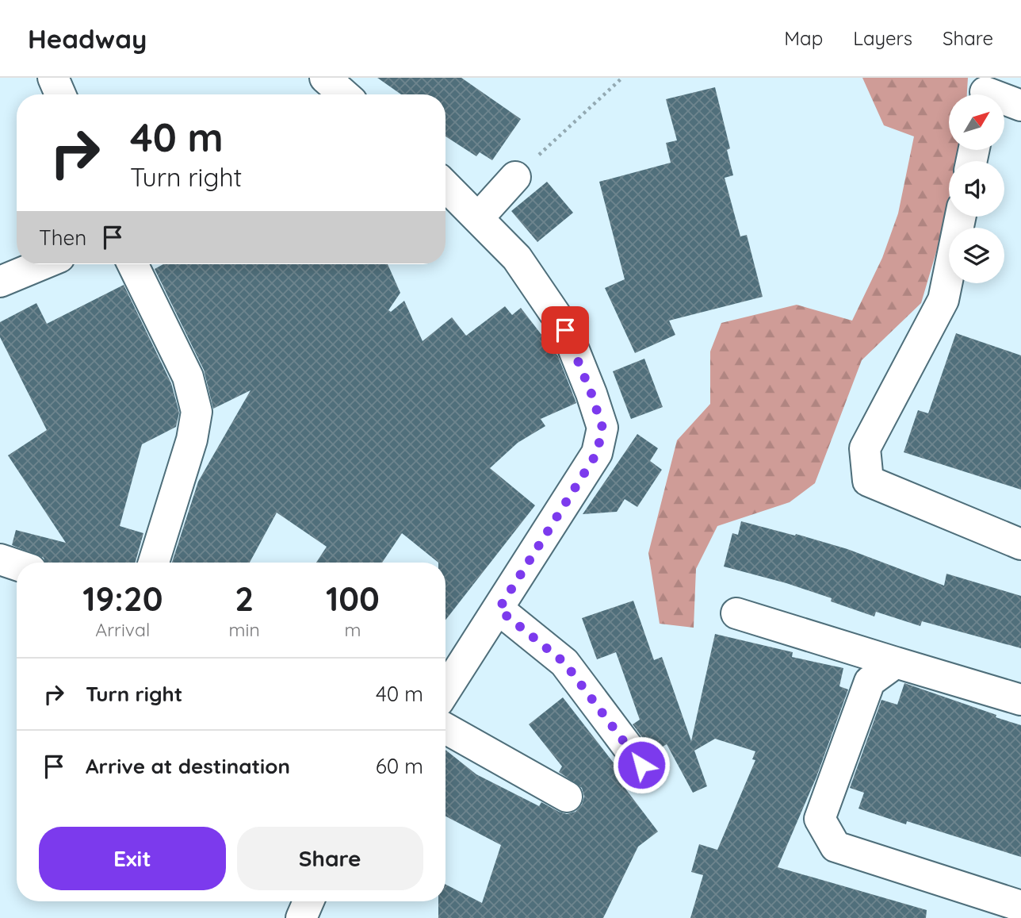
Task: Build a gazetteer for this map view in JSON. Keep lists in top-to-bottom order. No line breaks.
{"north":"top right","page":{"header":"Headway","nav":["Map","Layers","Share"],"turn":["40 m","Turn right"],"then":"Then","eta":["19:20","Arrival","2","min","100","m"],"list":[{"name":"Turn right","value":"40 m"},{"name":"Arrive at destination","value":"60 m"}],"buttons":["Exit","Share"]}}
